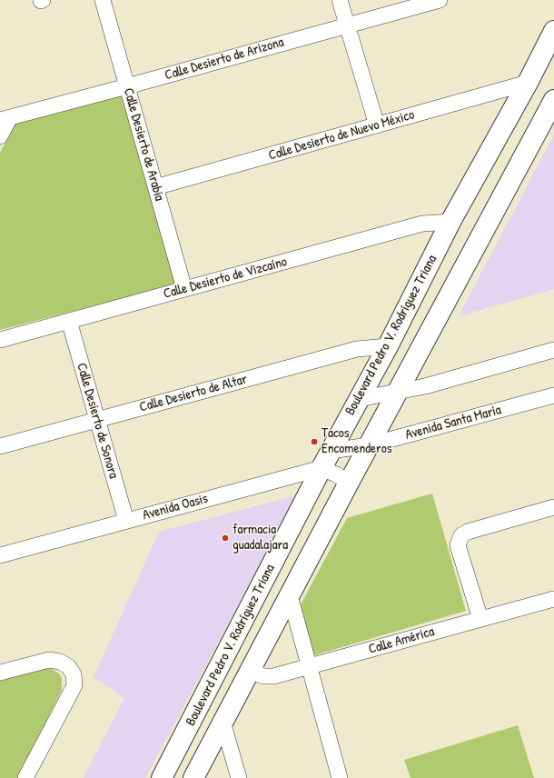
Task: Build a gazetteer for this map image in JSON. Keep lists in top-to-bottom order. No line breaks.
{"streets":{"main road":["Boulevard Pedro V. Rodríguez Triana"],"street":["Calle Desierto de Arizona","Calle Desierto de Nuevo México","Calle Desierto de Arabia","Calle Desierto de Vizcaíno","Calle Desierto de Altar","Calle Desierto de Sonora","Avenida Santa María","Avenida Oasis","Calle América"]},"crossings":[["Calle Desierto de Arizona","Calle Desierto de Arabia"],["Calle Desierto de Nuevo México","Calle Desierto de Arabia"],["Calle Desierto de Nuevo México","Boulevard Pedro V. Rodríguez Triana"],["Calle Desierto de Arabia","Calle Desierto de Vizcaíno"],["Calle Desierto de Vizcaíno","Boulevard Pedro V. Rodríguez Triana"],["Calle Desierto de Vizcaíno","Calle Desierto de Sonora"],["Boulevard Pedro V. Rodríguez Triana","Calle Desierto de Altar"],["Boulevard Pedro V. Rodríguez Triana","Avenida Santa María"],["Boulevard Pedro V. Rodríguez Triana","Avenida Oasis"],["Boulevard Pedro V. Rodríguez Triana","Calle América"],["Calle Desierto de Altar","Calle Desierto de Sonora"],["Calle Desierto de Sonora","Avenida Oasis"],["Avenida Santa María","Avenida Oasis"]],"places":["Tacos Encomenderos","farmacia guadalajara"]}
